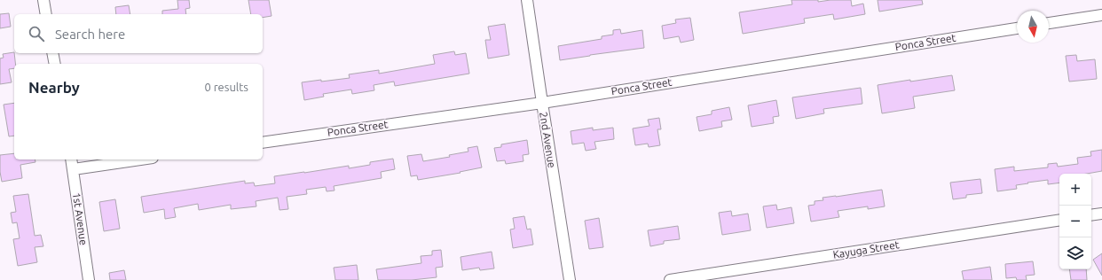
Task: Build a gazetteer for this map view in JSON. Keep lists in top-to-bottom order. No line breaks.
{"streets":{"street":["Ponca Street","2nd Avenue","1st Avenue","Kayuga Street"]},"crossings":[["Ponca Street","2nd Avenue"]],"north":"bottom","page":{"search":"Search here","heading":["Nearby","0 results"],"map_buttons":["+","−"]}}
